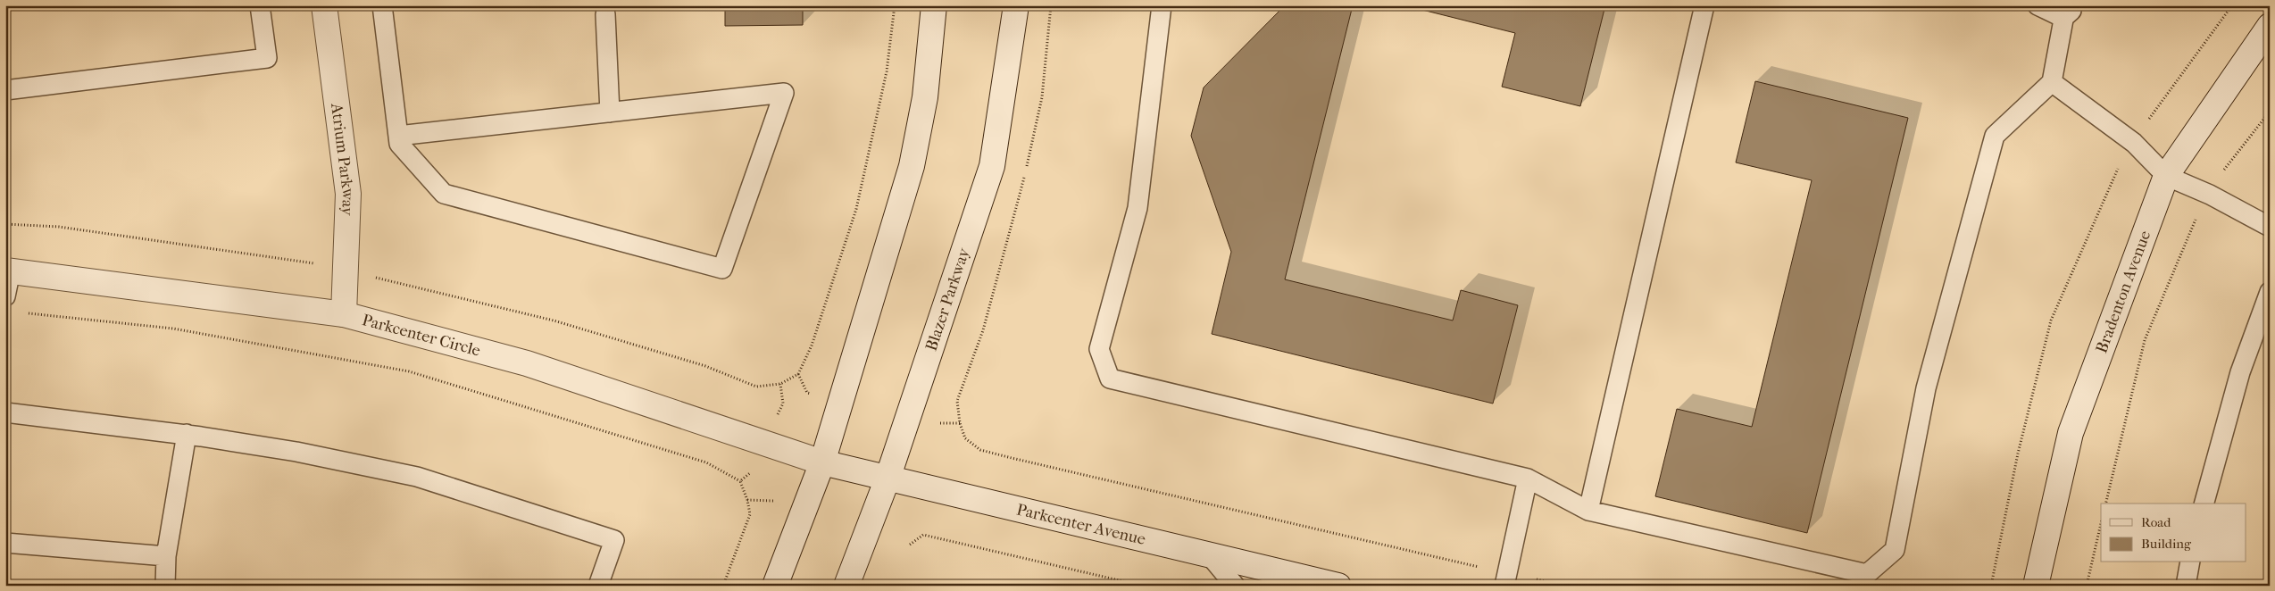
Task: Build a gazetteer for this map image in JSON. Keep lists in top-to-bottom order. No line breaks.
{"streets":{"street":["Atrium Parkway","Bradenton Avenue","Blazer Parkway","Parkcenter Circle","Parkcenter Avenue"]},"crossings":[["Atrium Parkway","Parkcenter Circle"],["Blazer Parkway","Parkcenter Avenue"],["Parkcenter Circle","Parkcenter Avenue"]],"legend":["Road","Building"]}
